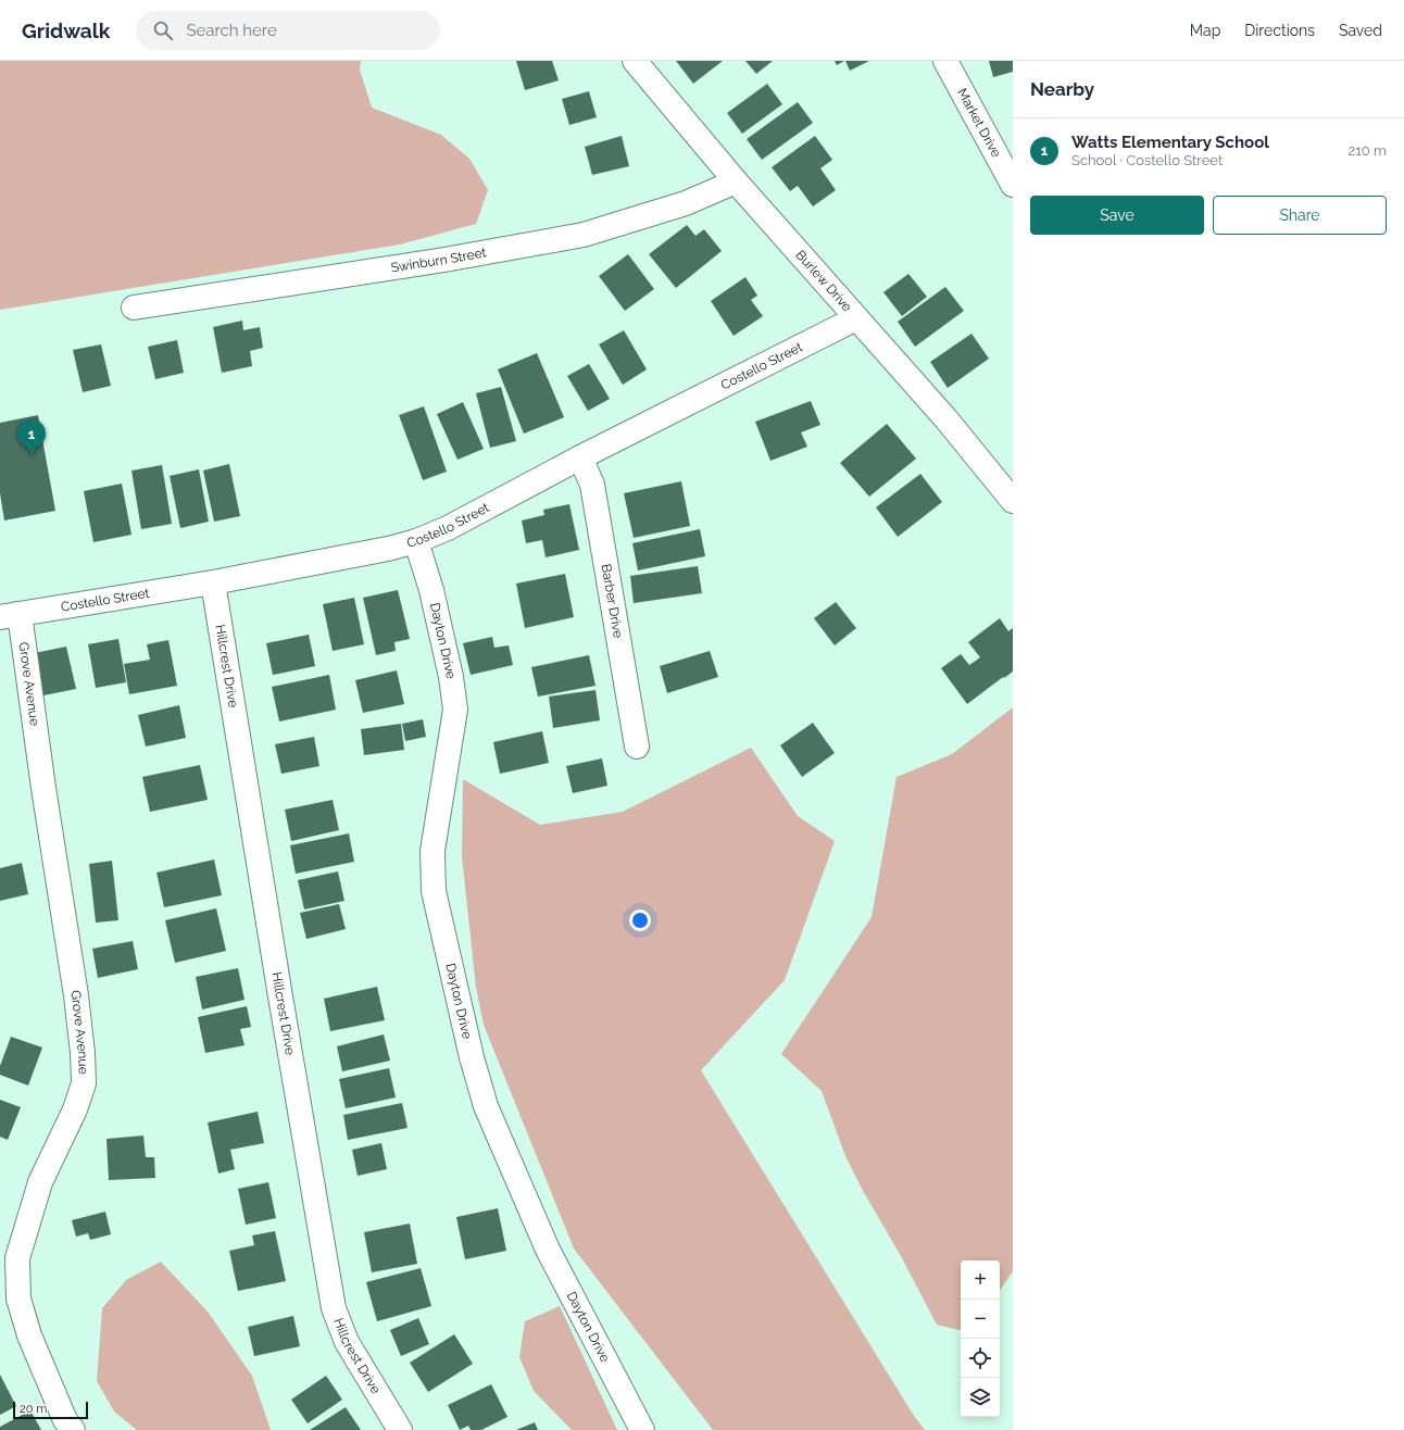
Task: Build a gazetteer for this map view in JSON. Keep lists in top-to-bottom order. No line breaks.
{"streets":{"street":["Market Drive","Swinburn Street","Burlew Drive","Costello Street","Barber Drive","Dayton Drive","Hillcrest Drive","Grove Avenue"]},"crossings":[["Swinburn Street","Burlew Drive"],["Burlew Drive","Costello Street"],["Costello Street","Barber Drive"],["Costello Street","Dayton Drive"],["Costello Street","Hillcrest Drive"],["Costello Street","Grove Avenue"]],"scale_bar":"20 m","page":{"header":"Gridwalk","search":"Search here","nav":["Map","Directions","Saved"],"heading":"Nearby","list":[{"mark":"1","name":"Watts Elementary School","note":"School · Costello Street","value":"210 m"}],"buttons":["Save","Share"],"pins":"1","map_buttons":["+","−"],"scale":"20 m"}}
